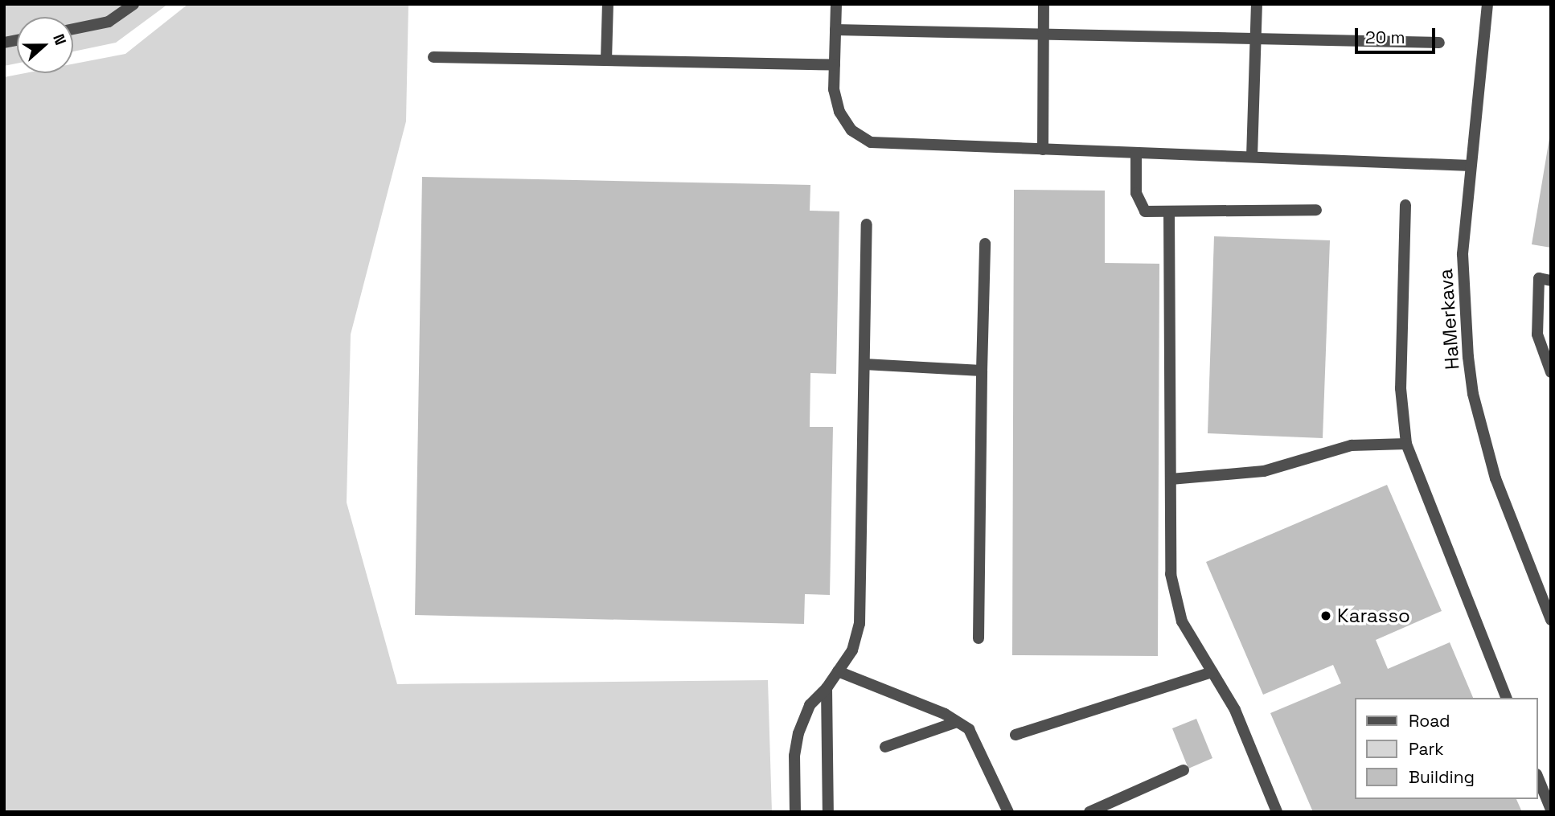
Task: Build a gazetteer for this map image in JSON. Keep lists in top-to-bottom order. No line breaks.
{"streets":{"street":["HaMerkava"]},"places":["Karasso"],"legend":["Road","Park","Building"],"scale_bar":"20 m","north":"right"}
